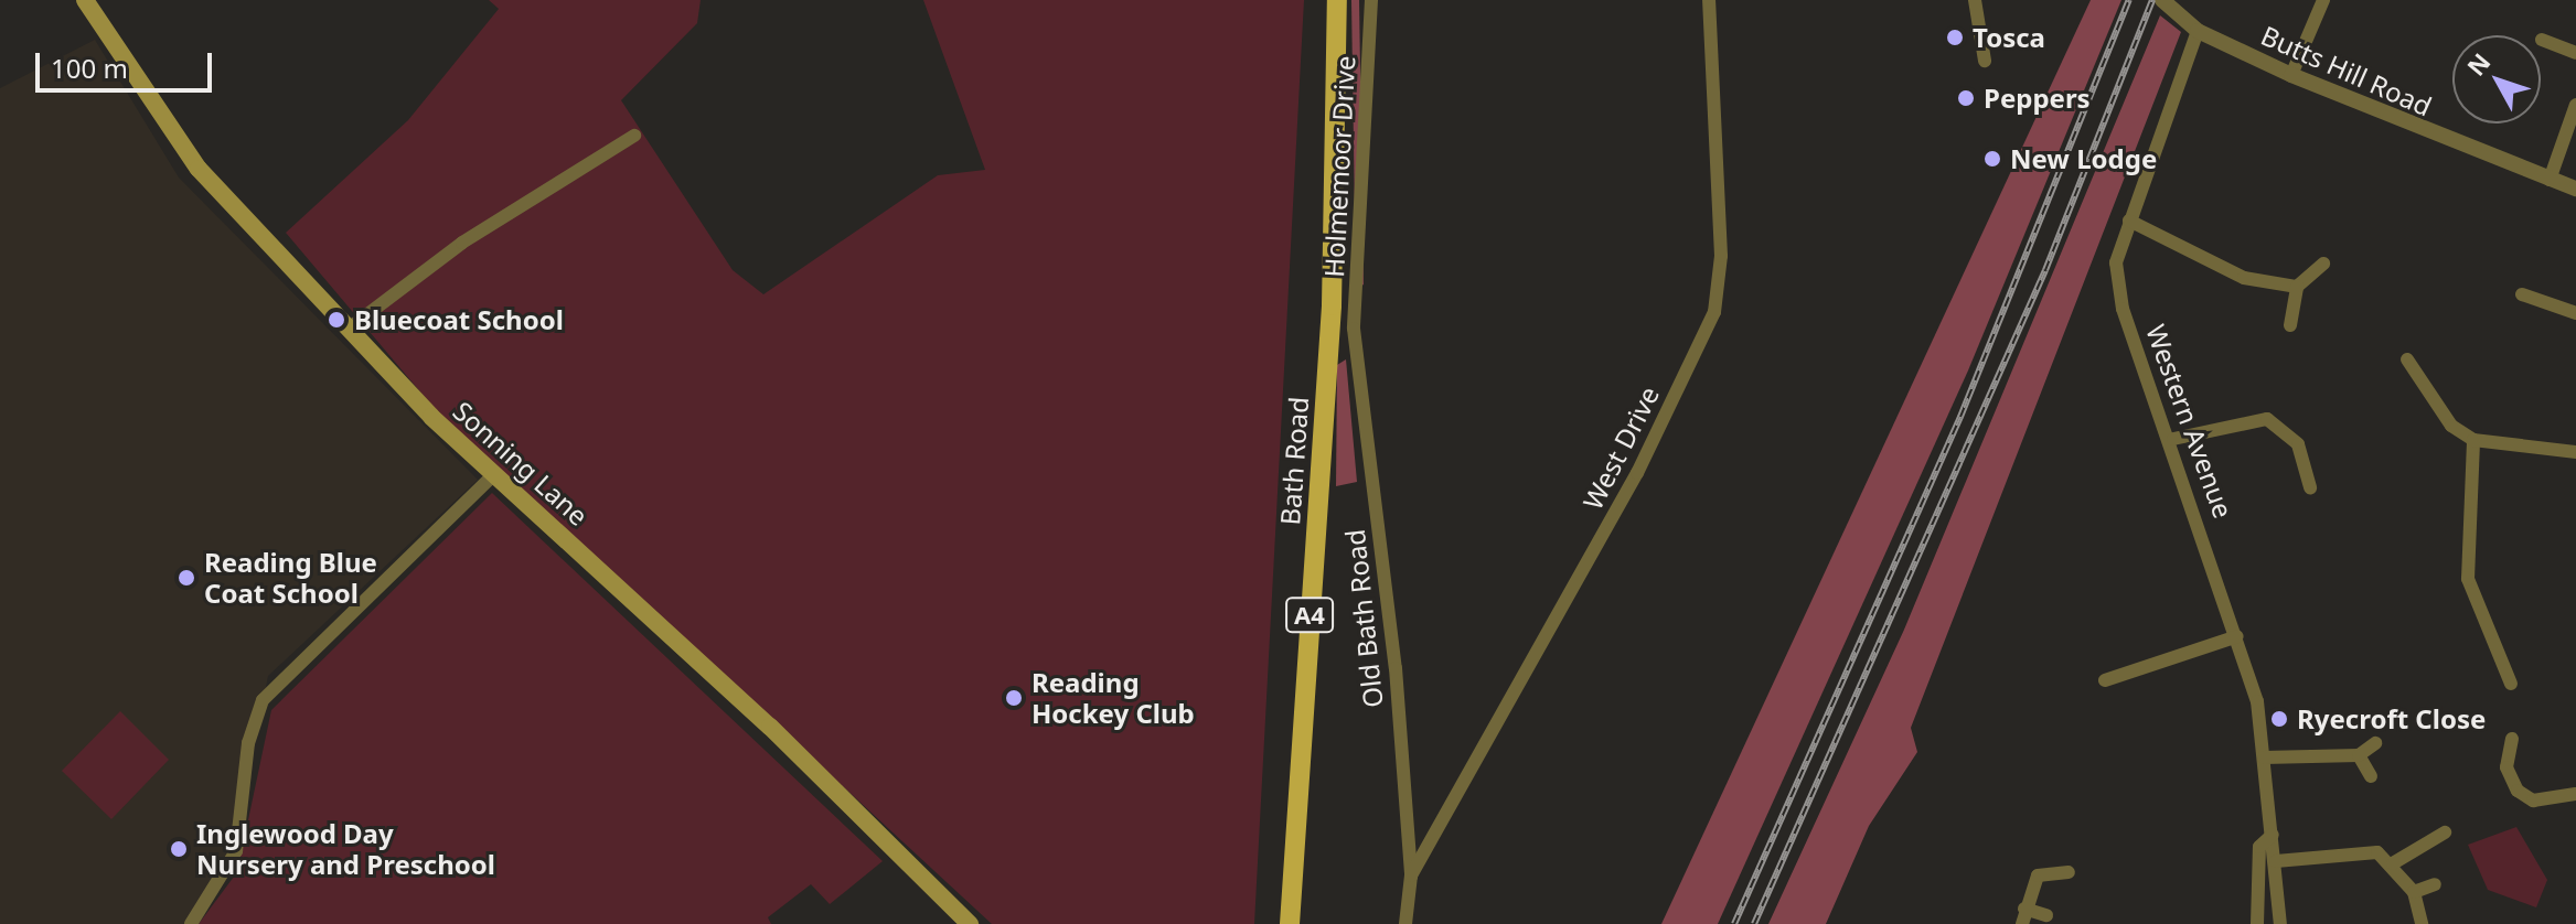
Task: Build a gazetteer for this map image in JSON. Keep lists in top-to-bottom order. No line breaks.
{"streets":{"main road":["Bath Road","Sonning Lane","A4"],"street":["Butts Hill Road","Holmemoor Drive","Western Avenue","West Drive","Old Bath Road"]},"crossings":[["Butts Hill Road","Western Avenue"],["Holmemoor Drive","Bath Road"],["Holmemoor Drive","Old Bath Road"],["West Drive","Old Bath Road"]],"places":["Tosca","Peppers","New Lodge","Bluecoat School","Reading Blue Coat School","Reading Hockey Club","Ryecroft Close","Inglewood Day Nursery and Preschool"],"scale_bar":"100 m","north":"top left"}
